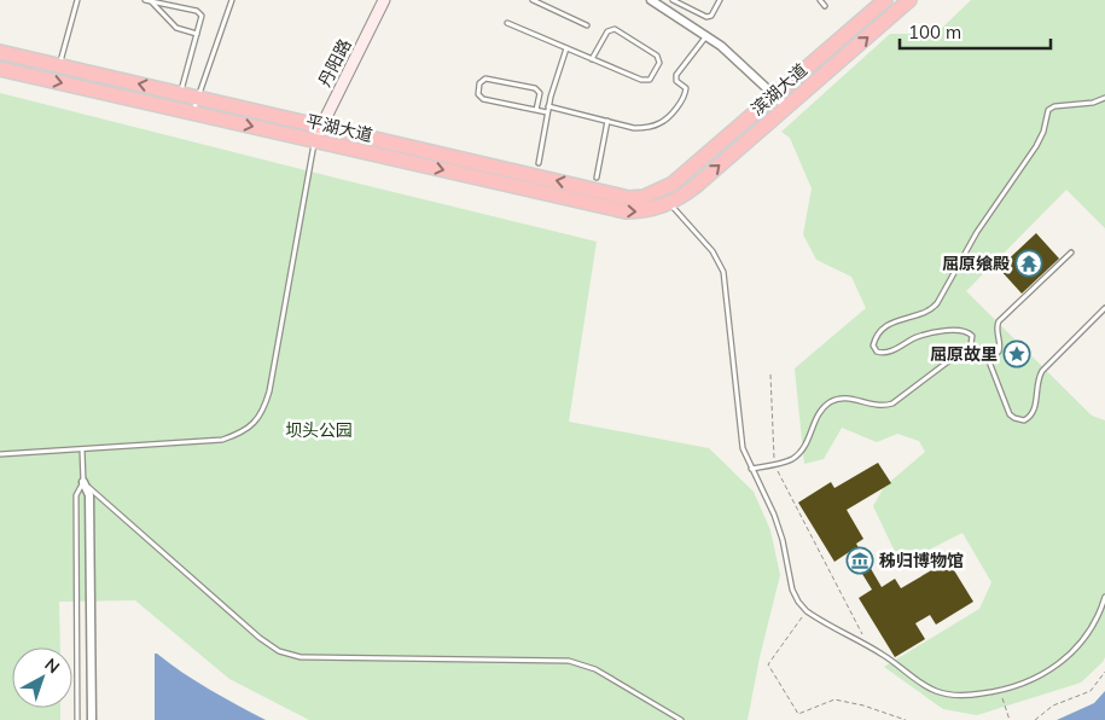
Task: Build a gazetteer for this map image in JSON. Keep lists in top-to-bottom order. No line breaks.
{"streets":{"highway":["滨湖大道","平湖大道"],"main road":["丹阳路"]},"crossings":[["丹阳路","平湖大道"],["滨湖大道","平湖大道"]],"parks":["坝头公园"],"places":{"temple":["屈原飨殿"],"place":["屈原故里"],"museum":["秭归博物馆"]},"scale_bar":"100 m","north":"top right"}
